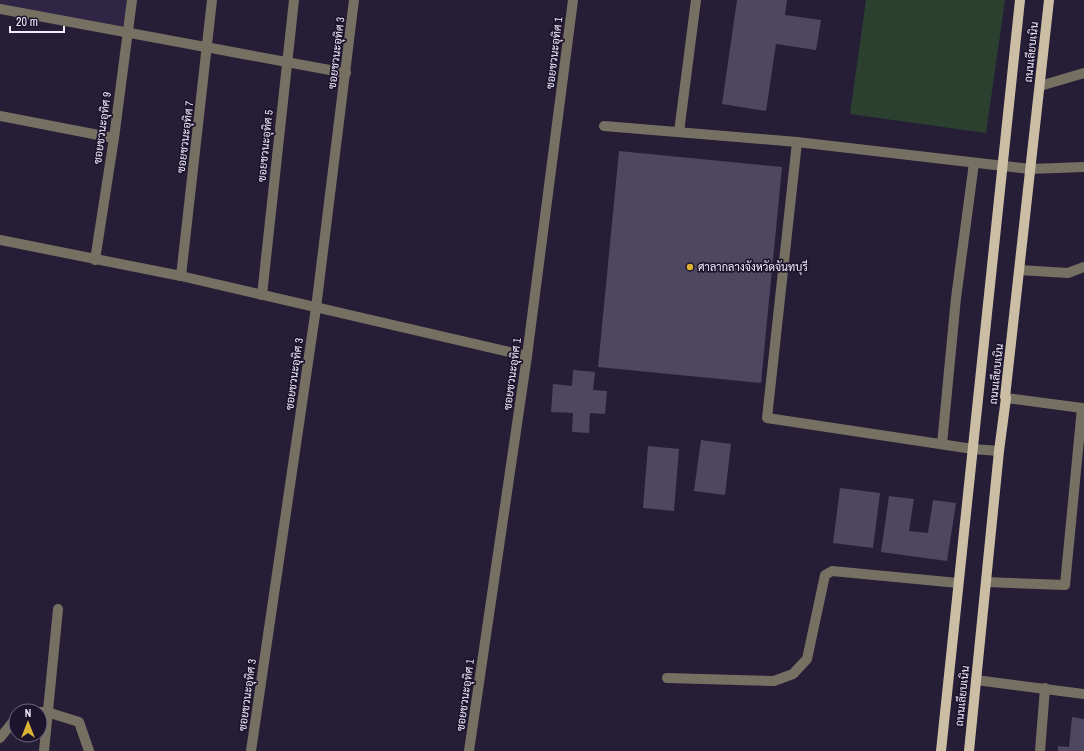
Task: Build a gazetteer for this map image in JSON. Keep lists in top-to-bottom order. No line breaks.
{"streets":{"main road":["ถนนเลียบเนิน"],"street":["ซอยชวนะอุทิศ 3","ซอยชวนะอุทิศ 1","ซอยชวนะอุทิศ 9","ซอยชวนะอุทิศ 7","ซอยชวนะอุทิศ 5"]},"places":["ศาลากลางจังหวัดจันทบุรี"],"scale_bar":"20 m","north":"top"}
